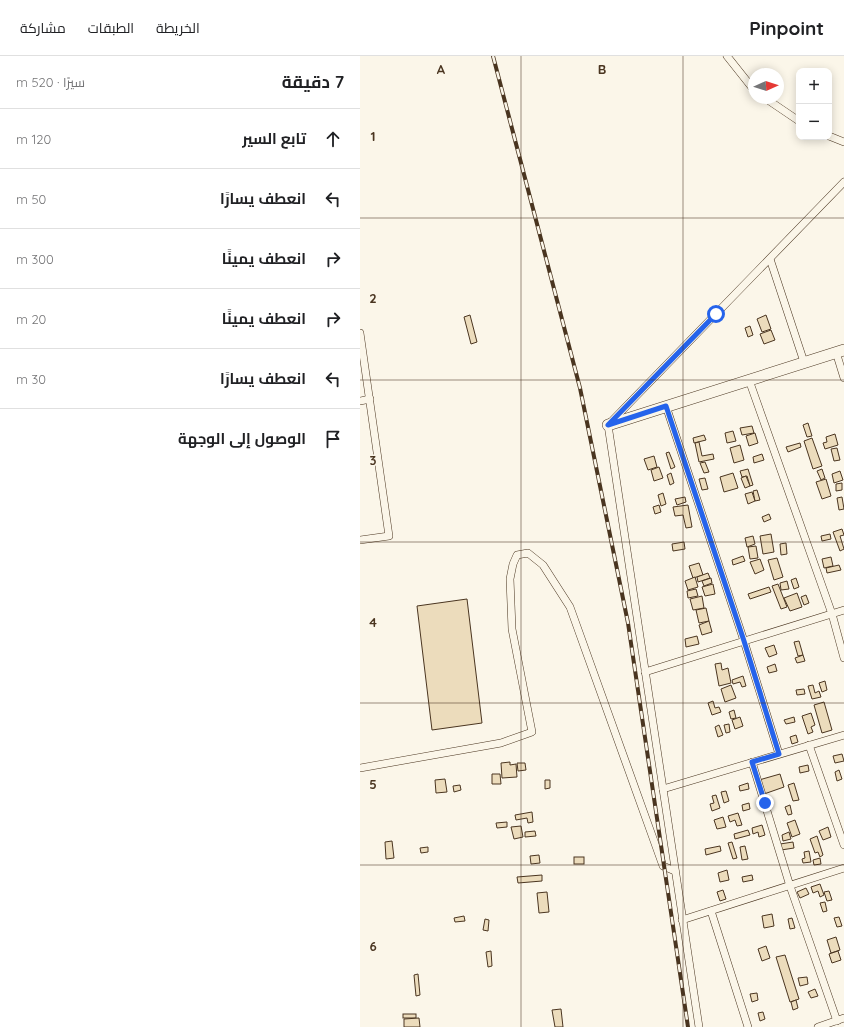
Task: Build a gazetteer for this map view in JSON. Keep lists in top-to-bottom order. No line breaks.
{"north":"right","page":{"header":"Pinpoint","nav":["الخريطة","الطبقات","مشاركة"],"heading":["7 دقيقة","سيرًا · 520 m"],"map_buttons":["+","−"],"list":[["تابع السير","120 m"],["انعطف يسارًا","50 m"],["انعطف يمينًا","300 m"],["انعطف يمينًا","20 m"],["انعطف يسارًا","30 m"],"الوصول إلى الوجهة"]},"grid":{"columns":["A","B"],"rows":["1","2","3","4","5","6"]}}
